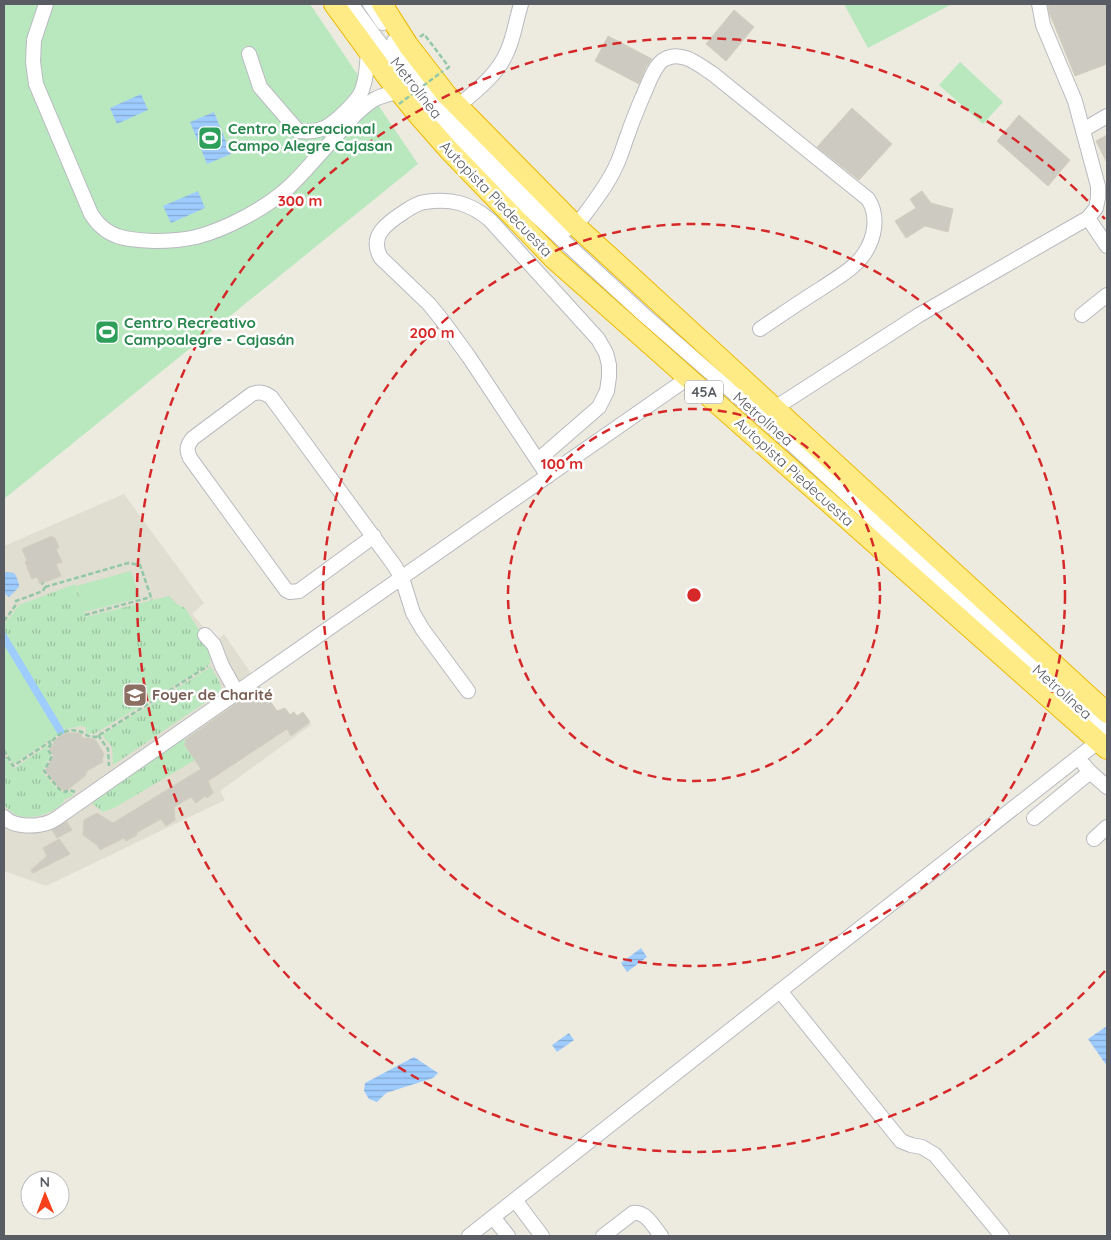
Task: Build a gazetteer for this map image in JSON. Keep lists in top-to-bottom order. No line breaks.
{"streets":{"highway":["Autopista Piedecuesta","45A"],"street":["Metrolínea"]},"crossings":[["Metrolínea","Autopista Piedecuesta"]],"places":{"sports":["Centro Recreacional Campo Alegre Cajasan","Centro Recreativo Campoalegre - Cajasán"],"school or university":["Foyer de Charité"]},"north":"top","rings":["300 m","200 m","100 m"]}
